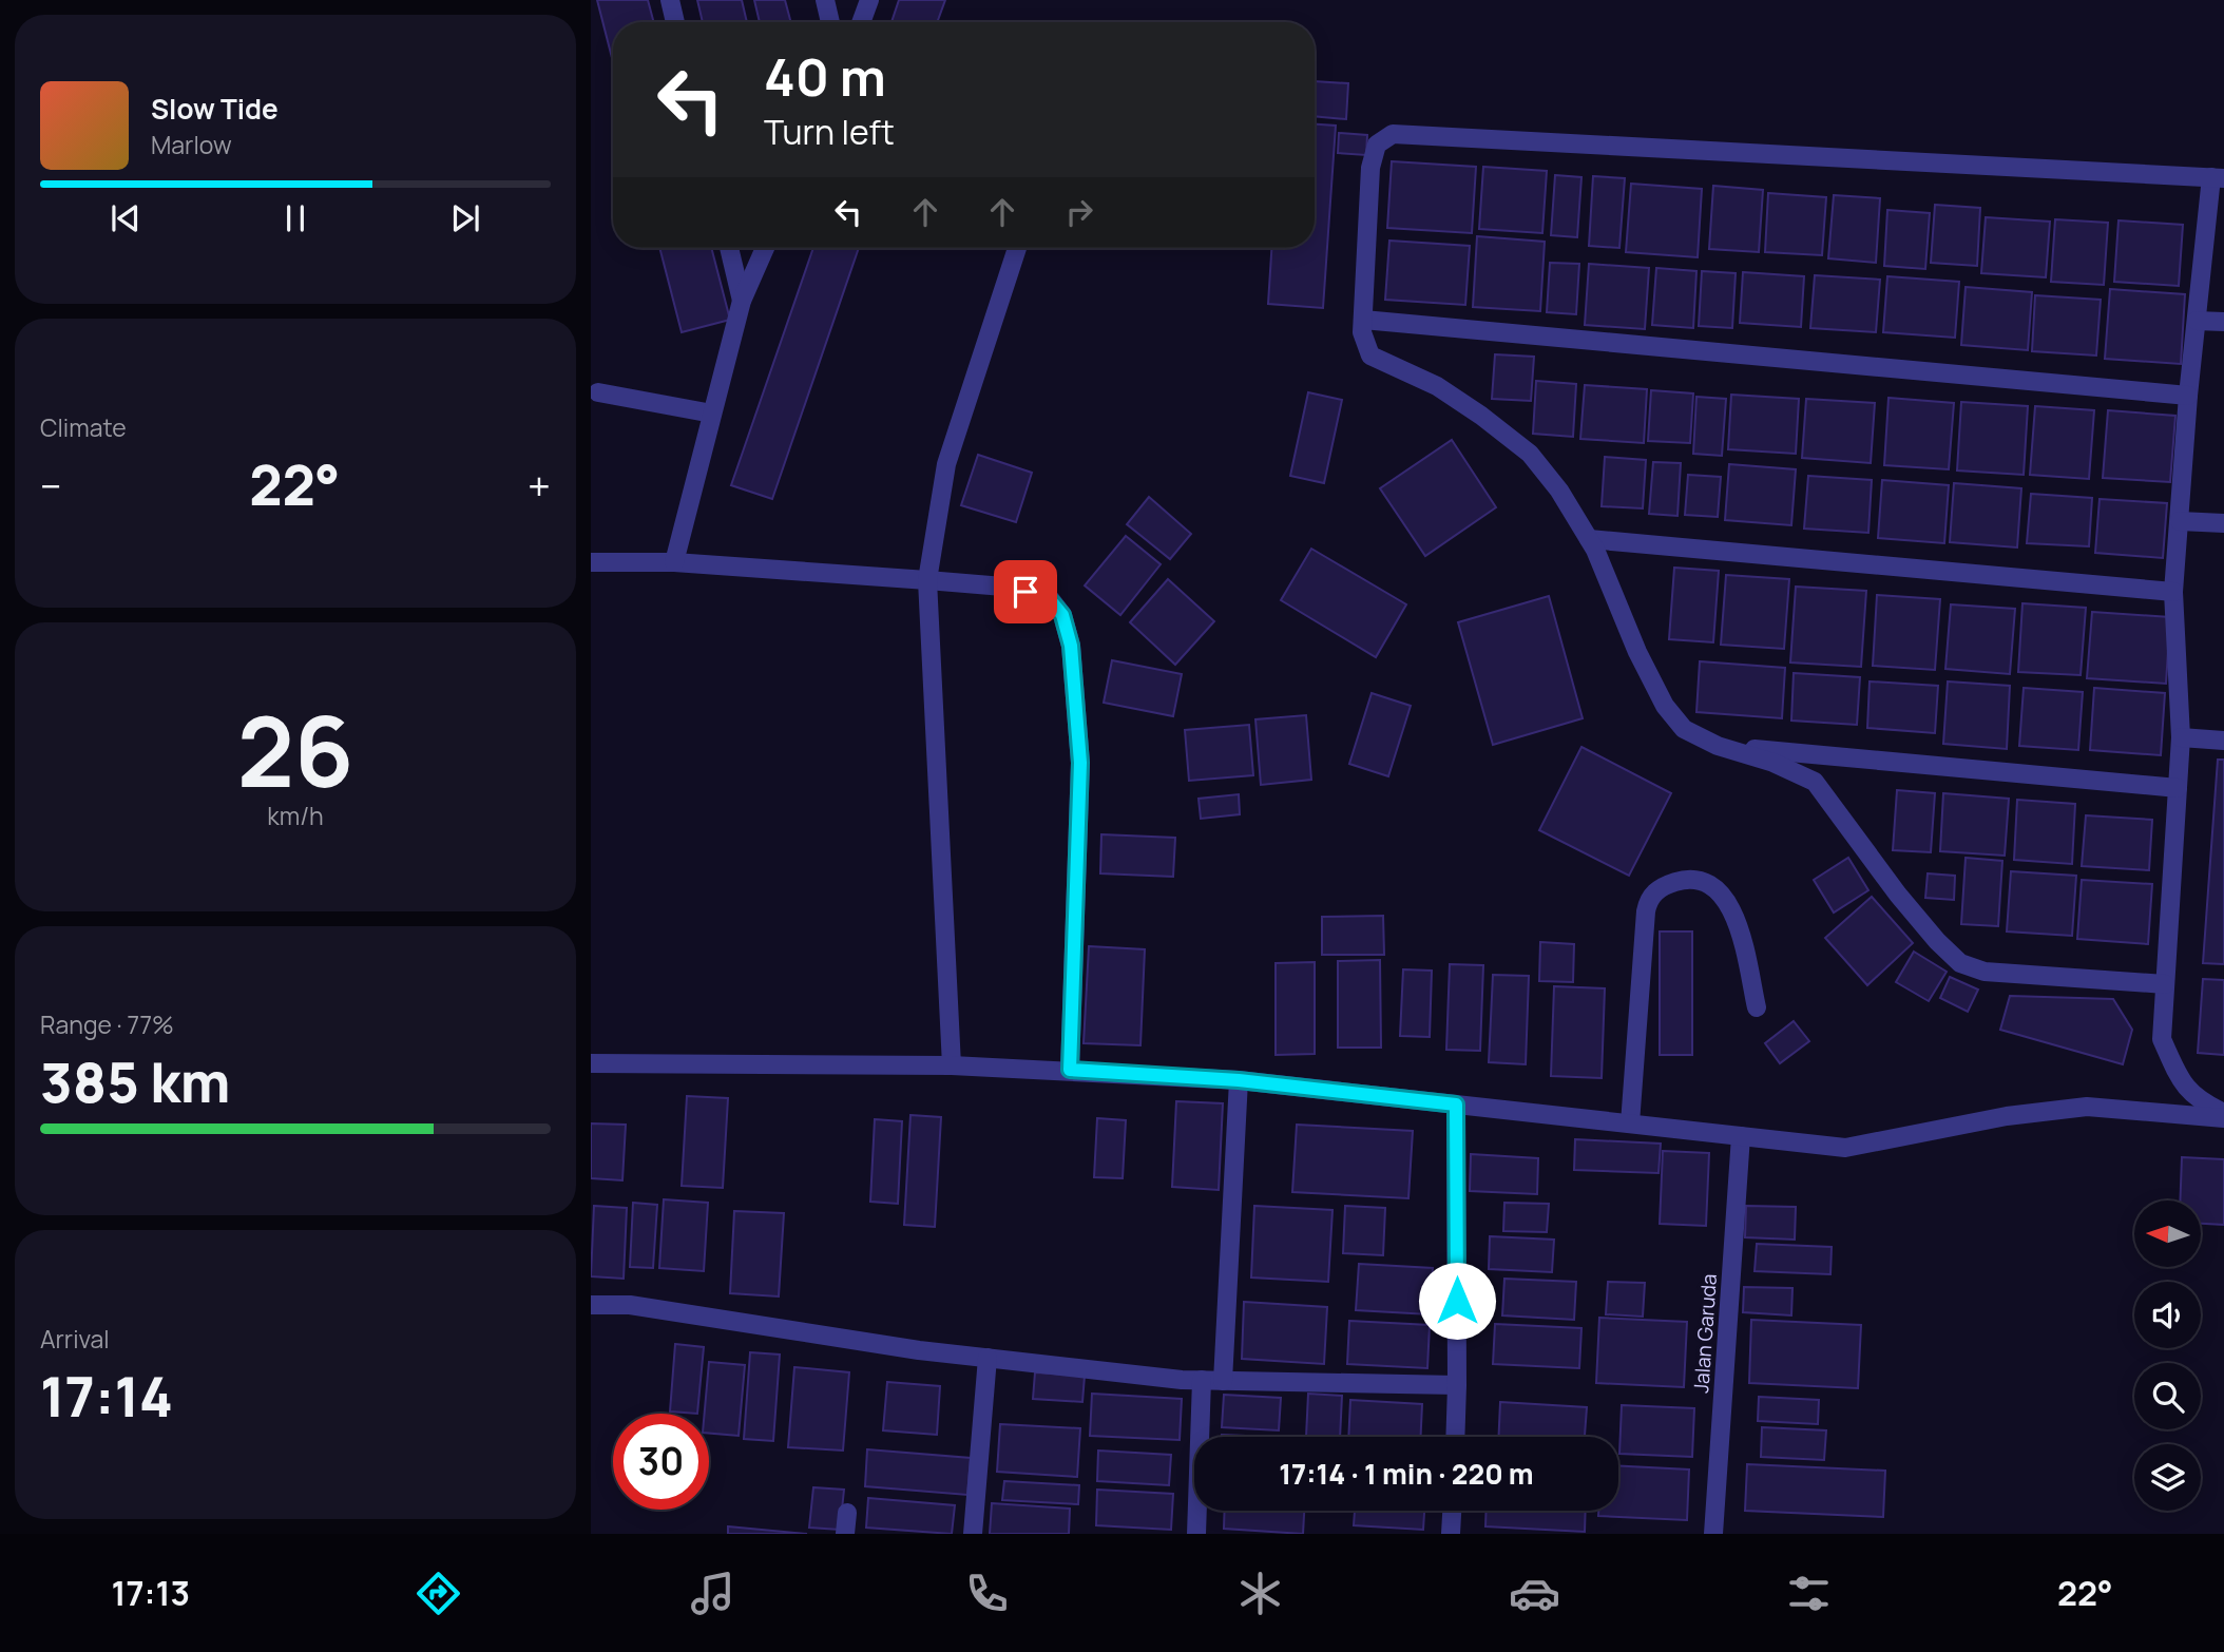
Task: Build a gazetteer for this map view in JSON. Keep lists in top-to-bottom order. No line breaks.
{"streets":{"street":["Jalan Garuda"]},"north":"left","page":{"turn":["40 m","Turn left"],"song":["Slow Tide","Marlow"],"tile":["Climate",["26","km/h"],["Range · 77%","385 km"],["Arrival","17:14"]],"heat":["−","22°","+"],"limit":"30","trip":"17:14 · 1 min · 220 m","tabs":["17:13","22°"]}}
